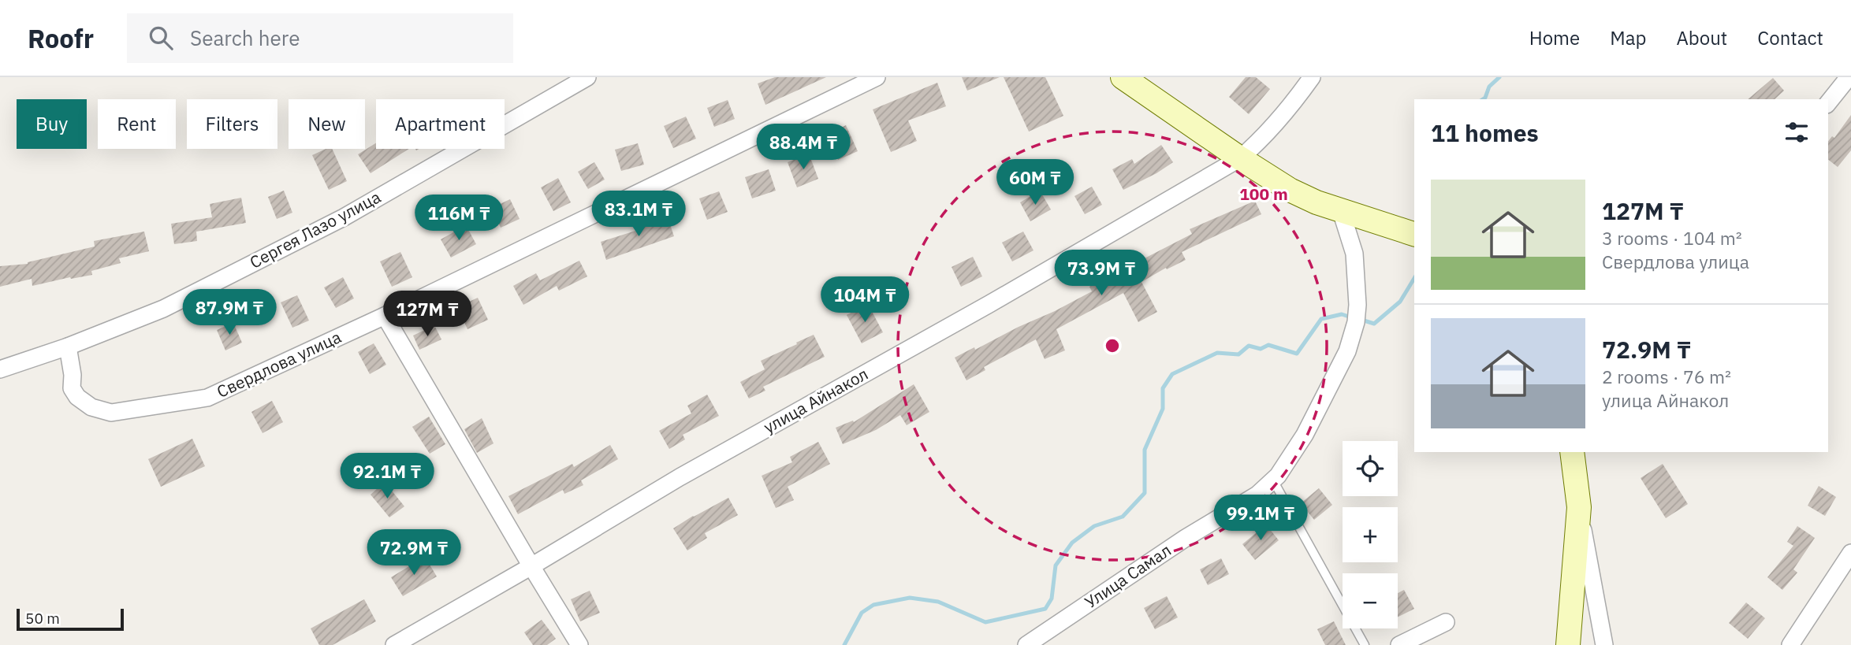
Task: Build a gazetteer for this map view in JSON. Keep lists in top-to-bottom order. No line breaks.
{"streets":{"street":["Сергея Лазо улица","Свердлова улица","улица Айнакол","Улица Самал"]},"crossings":[["Сергея Лазо улица","Свердлова улица"]],"scale_bar":"50 m","page":{"header":"Roofr","search":"Search here","nav":["Home","Map","About","Contact"],"chip":["Buy","Rent","Filters","New","Apartment"],"heading":"11 homes","price":["88.4M ₸","60M ₸","83.1M ₸","116M ₸","73.9M ₸","104M ₸","87.9M ₸","127M ₸","92.1M ₸","99.1M ₸","72.9M ₸"],"list":[{"name":"127M ₸","note":"3 rooms · 104 m² · Свердлова улица"},{"name":"72.9M ₸","note":"2 rooms · 76 m² · улица Айнакол"}],"map_buttons":["+","−"],"scale":"50 m"},"rings":["100 m"]}
